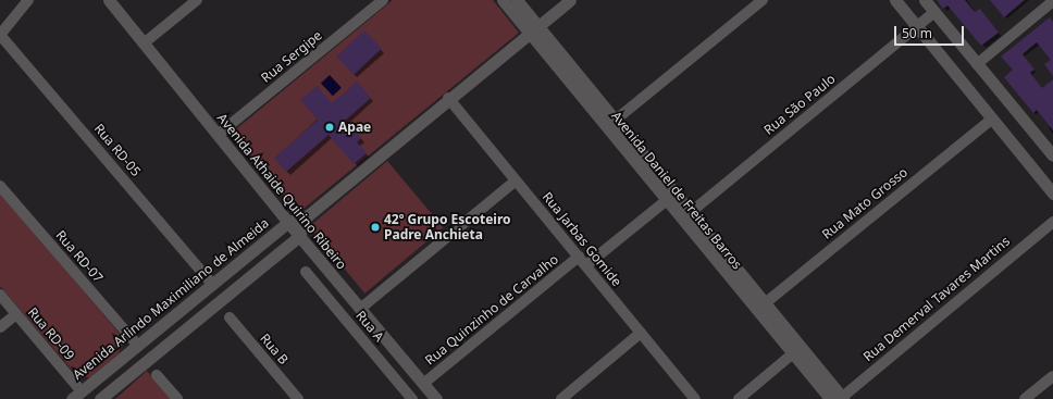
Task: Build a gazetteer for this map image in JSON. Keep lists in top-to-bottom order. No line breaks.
{"streets":{"street":["Rua Sergipe","Rua São Paulo","Rua RD-05","Avenida Daniel de Freitas Barros","Avenida Athaide Quirino Ribeiro","Rua Mato Grosso","Rua Jarbas Gomide","Rua RD-07","Avenida Arlindo Maximiliano de Almeida","Rua Demerval Tavares Martins","Rua Quinzinho de Carvalho","Rua A","Rua RD-09","Rua B"]},"crossings":[["Rua Sergipe","Avenida Athaide Quirino Ribeiro"],["Rua São Paulo","Avenida Daniel de Freitas Barros"],["Rua RD-05","Avenida Arlindo Maximiliano de Almeida"],["Avenida Daniel de Freitas Barros","Rua Mato Grosso"],["Avenida Daniel de Freitas Barros","Rua Demerval Tavares Martins"],["Avenida Athaide Quirino Ribeiro","Avenida Arlindo Maximiliano de Almeida"],["Avenida Athaide Quirino Ribeiro","Rua Quinzinho de Carvalho"],["Rua Jarbas Gomide","Rua Quinzinho de Carvalho"],["Rua RD-07","Avenida Arlindo Maximiliano de Almeida"],["Avenida Arlindo Maximiliano de Almeida","Rua RD-09"]],"places":["Apae","42º Grupo Escoteiro Padre Anchieta"],"scale_bar":"50 m"}
